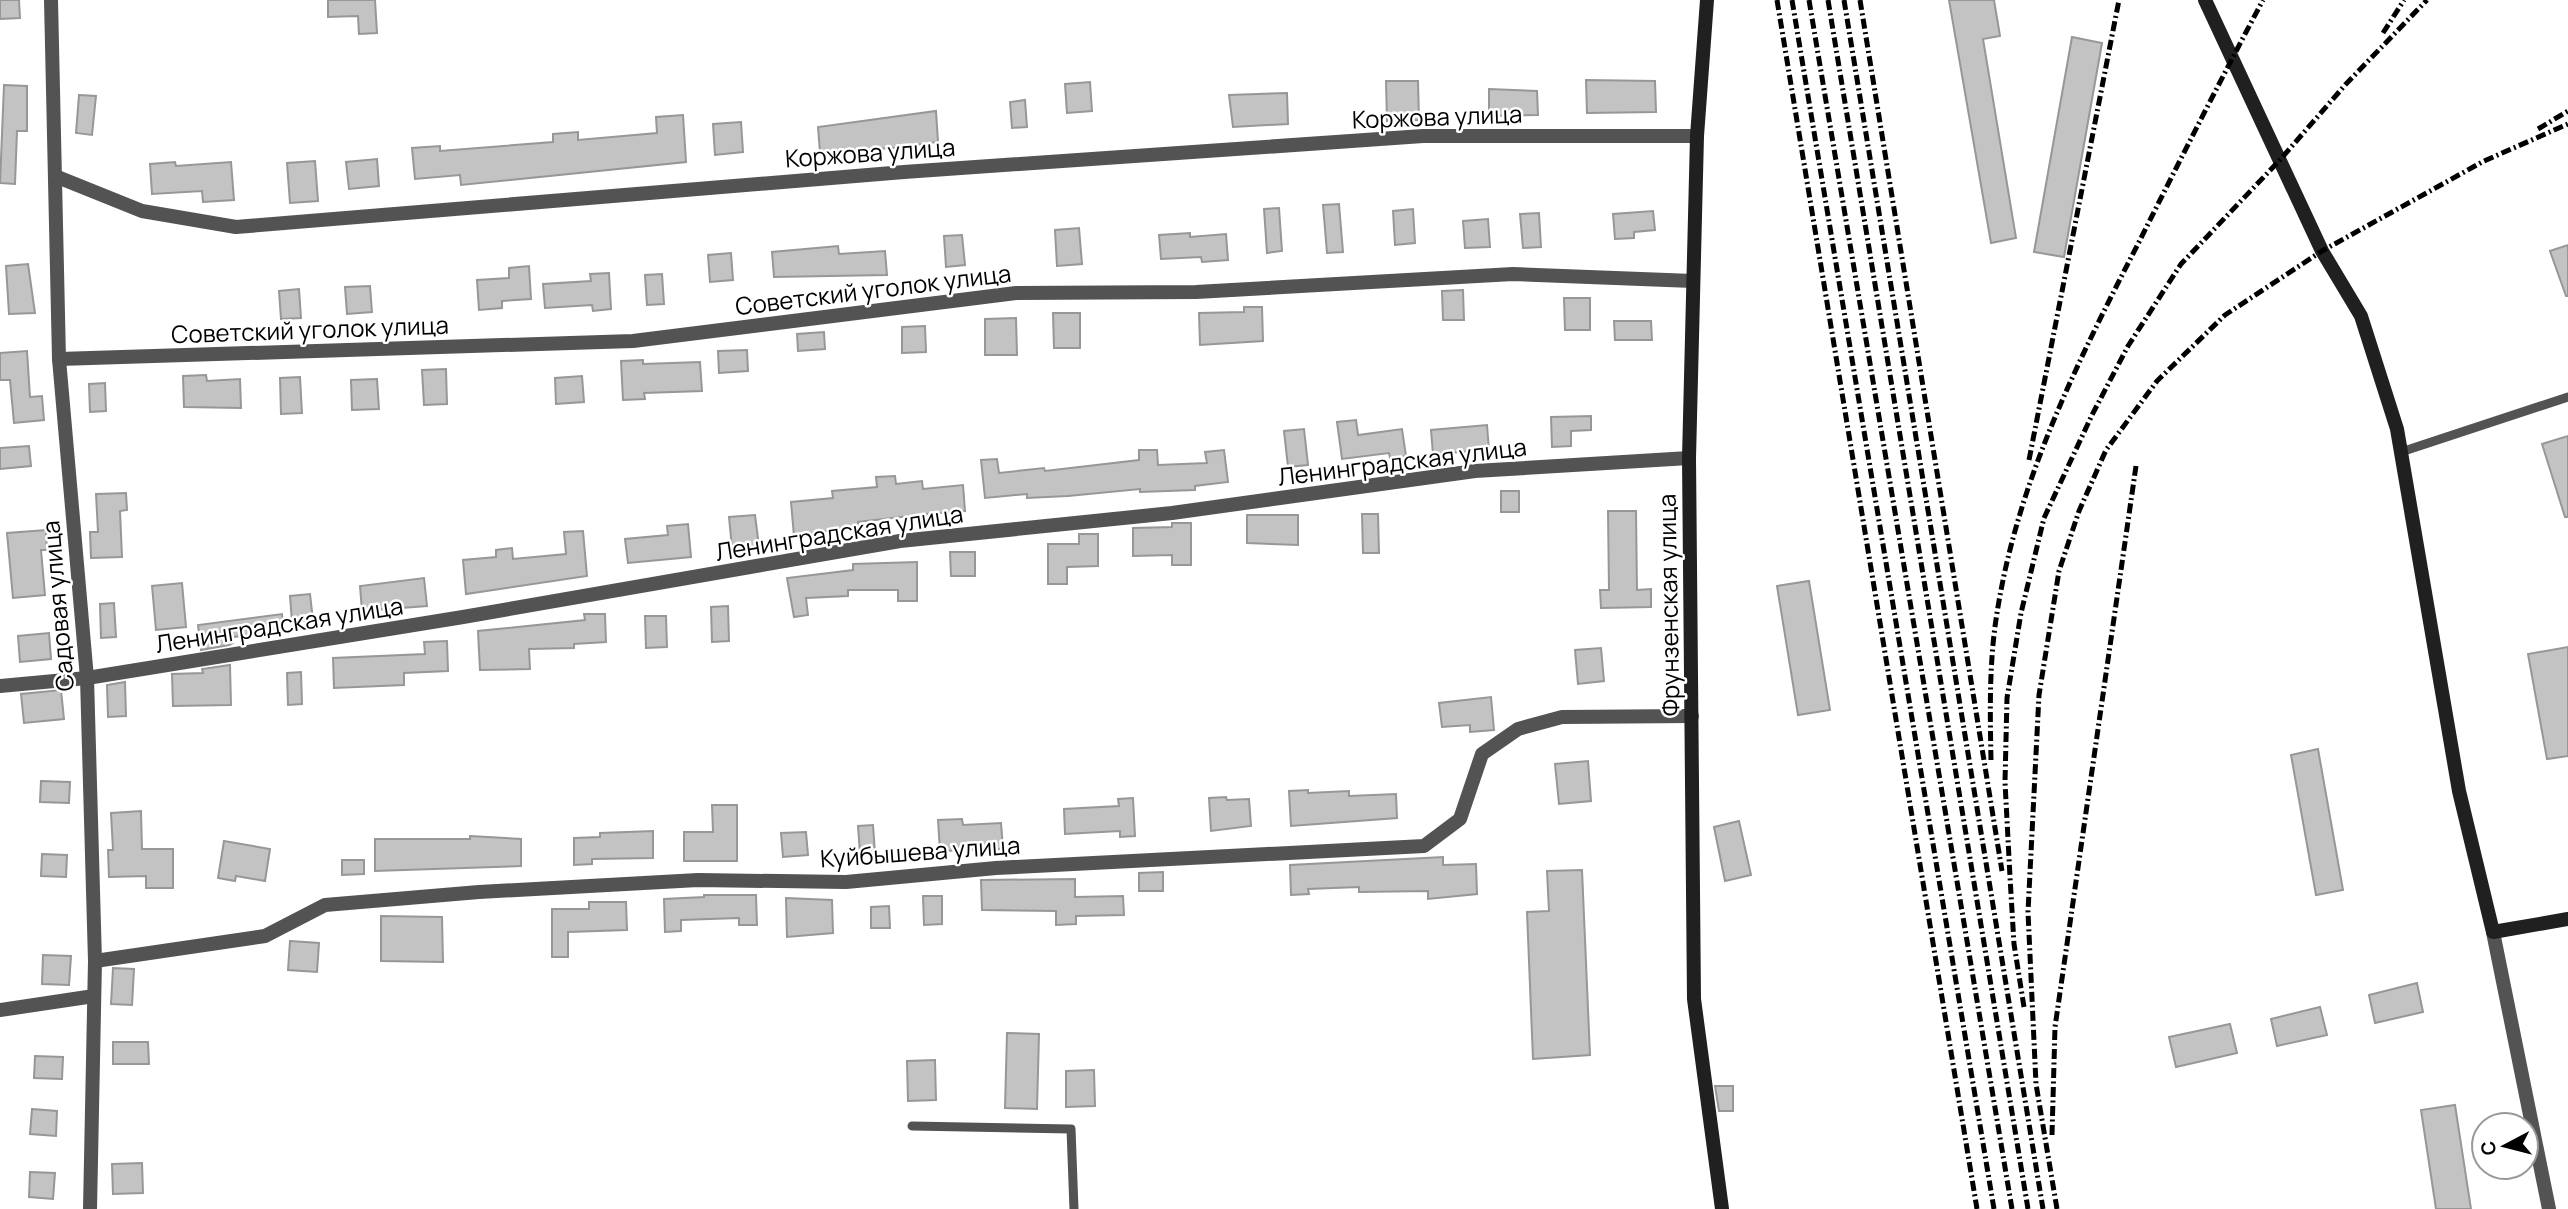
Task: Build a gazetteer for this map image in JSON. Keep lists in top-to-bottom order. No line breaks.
{"streets":{"street":["Коржова улица","Советский уголок улица","Ленинградская улица","Фрунзенская улица","Садовая улица","Куйбышева улица"]},"crossings":[["Коржова улица","Фрунзенская улица"],["Коржова улица","Садовая улица"],["Советский уголок улица","Фрунзенская улица"],["Советский уголок улица","Садовая улица"],["Ленинградская улица","Фрунзенская улица"],["Ленинградская улица","Садовая улица"],["Фрунзенская улица","Куйбышева улица"],["Садовая улица","Куйбышева улица"]],"north":"left"}
